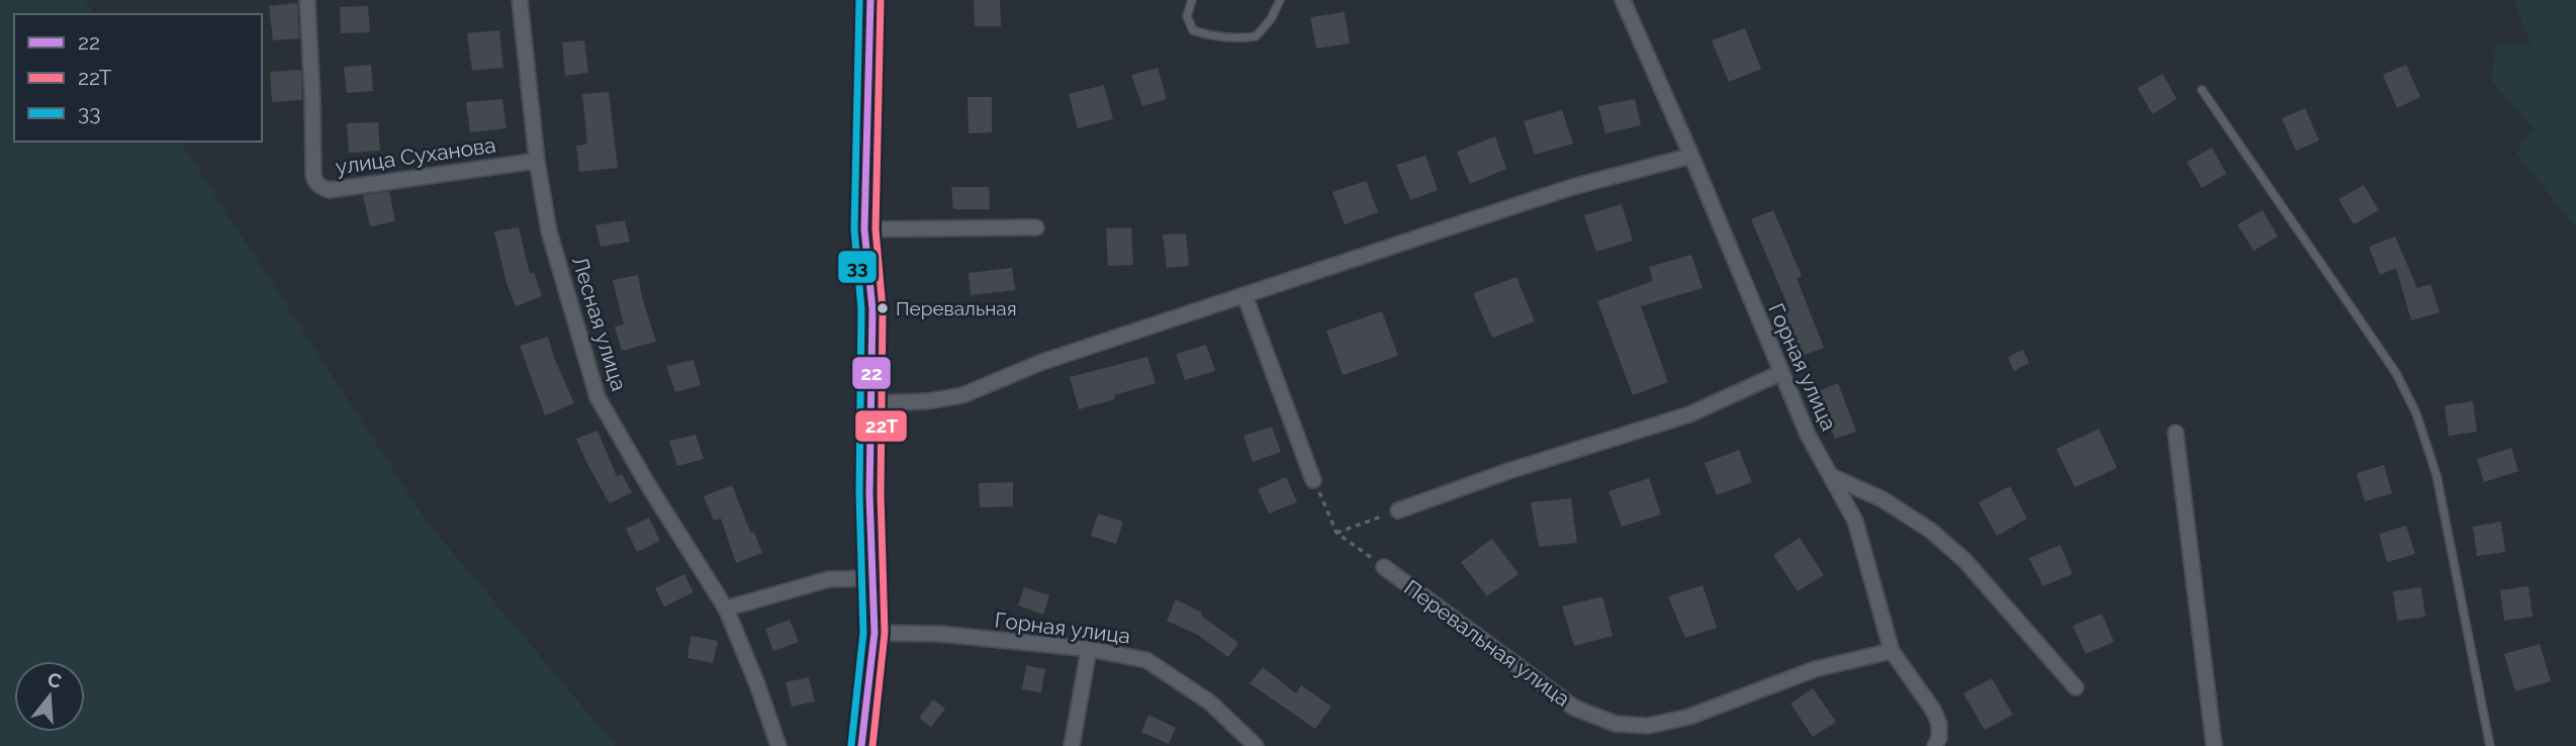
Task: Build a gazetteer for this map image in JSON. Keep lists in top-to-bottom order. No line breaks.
{"streets":{"street":["улица Суханова","Лесная улица","Горная улица","Перевальная улица"]},"crossings":[["улица Суханова","Лесная улица"],["Горная улица","Перевальная улица"]],"places":["Перевальная"],"lines":["transit line 22","transit line 22Т","transit line 33"],"legend":["22","22Т","33"],"north":"top"}
